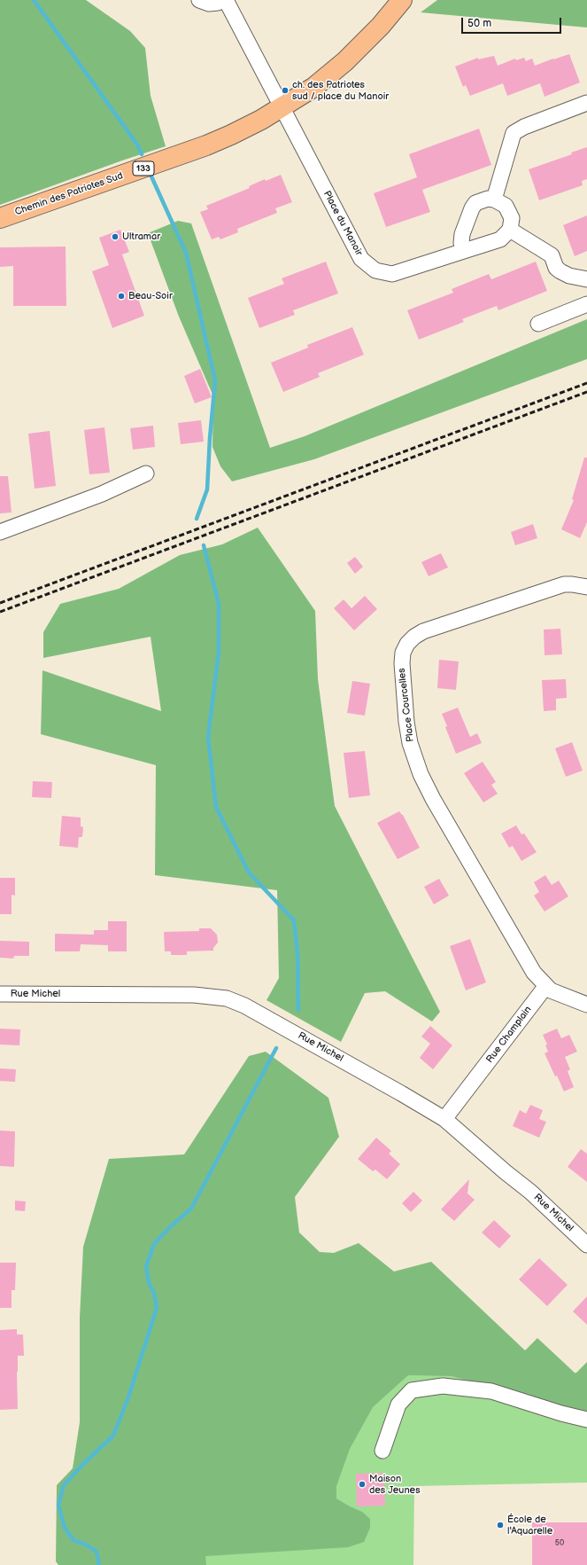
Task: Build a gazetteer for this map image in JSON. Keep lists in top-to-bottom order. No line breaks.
{"streets":{"main road":["133","Chemin des Patriotes Sud"],"street":["Place du Manoir","Place Courcelles","Rue Michel","Rue Champlain"]},"crossings":[["Chemin des Patriotes Sud","Place du Manoir"],["Place Courcelles","Rue Champlain"],["Rue Michel","Rue Champlain"]],"places":["ch. des Patriotes sud / place du Manoir","Ultramar","Beau-Soir","Maison des Jeunes","École de l'Aquarelle"],"house_numbers":["50"],"scale_bar":"50 m"}
